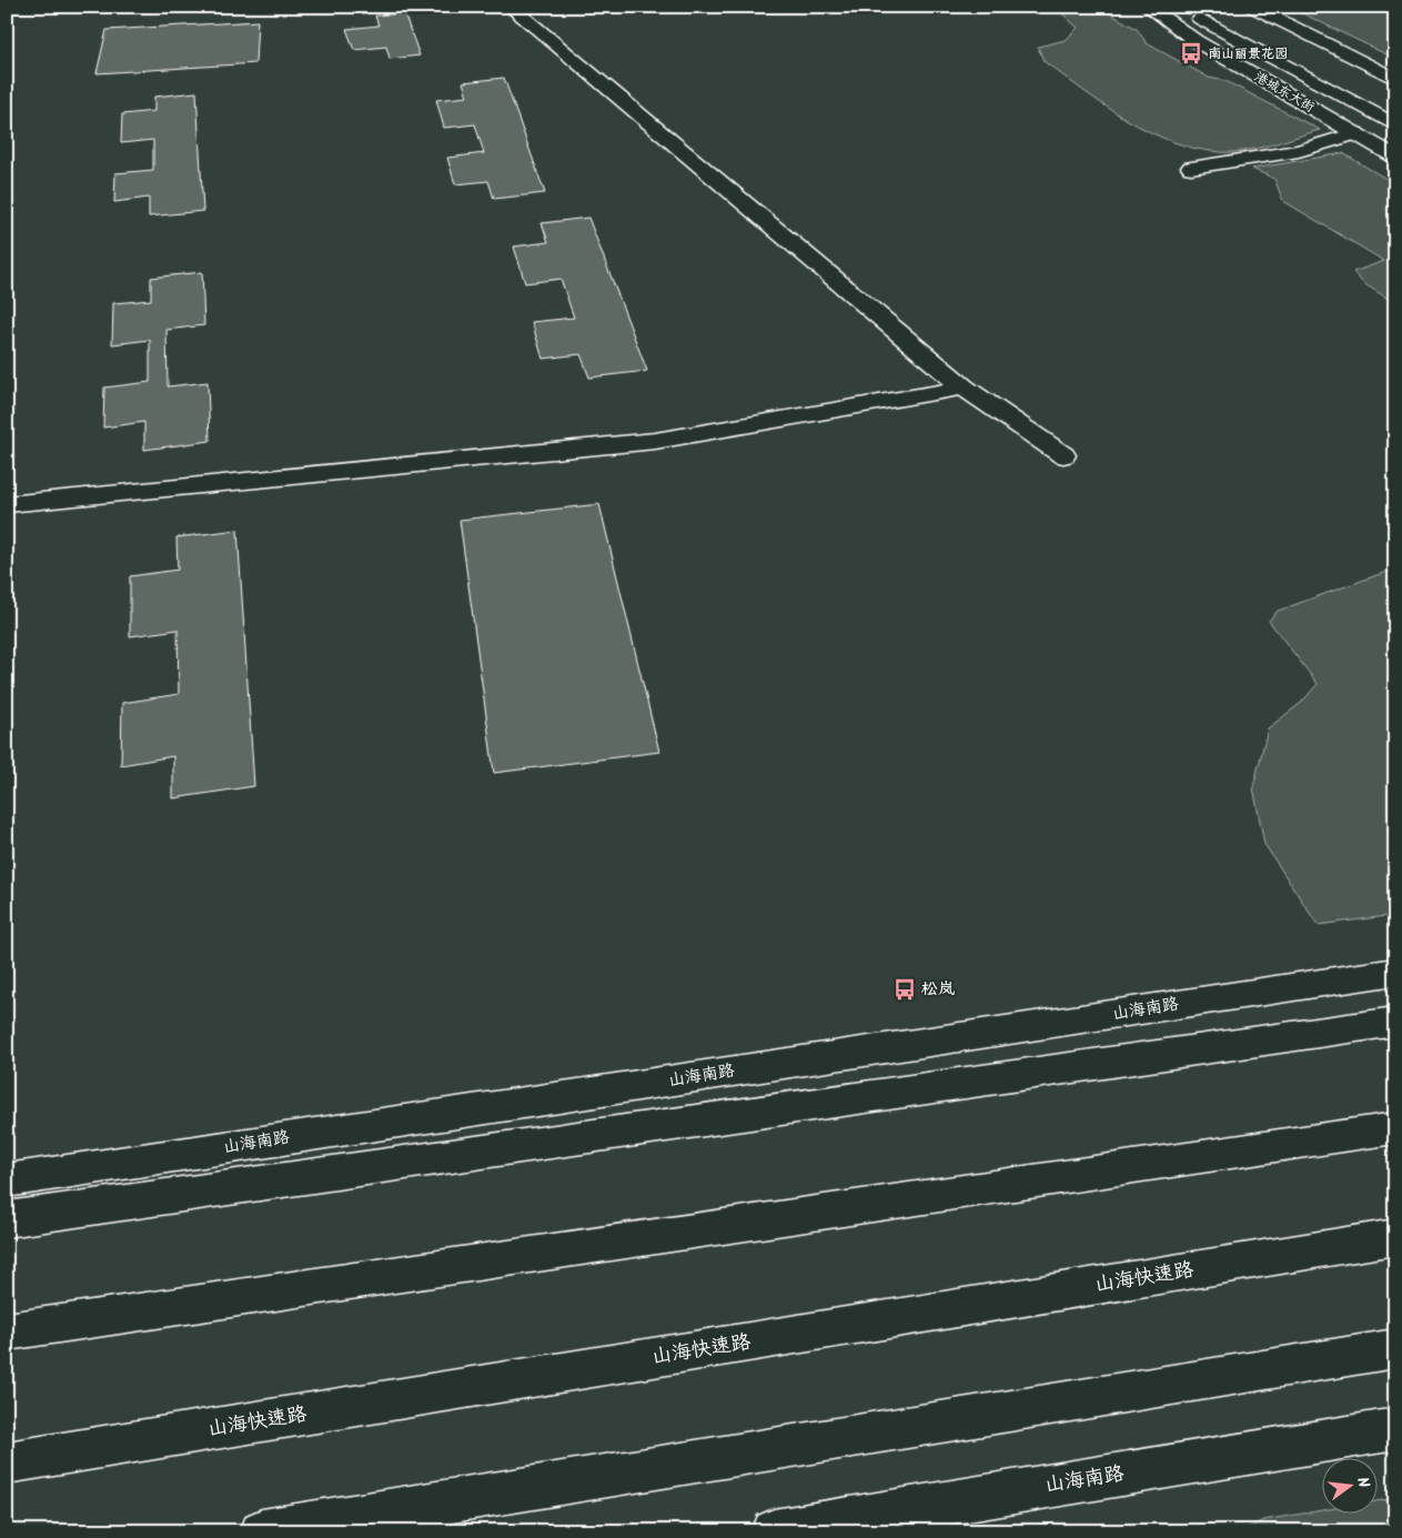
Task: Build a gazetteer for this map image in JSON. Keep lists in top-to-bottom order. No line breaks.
{"streets":{"main road":["港城东大街","山海南路","山海快速路"]},"places":{"bus stop":["南山丽景花园","松岚"]},"north":"right"}
